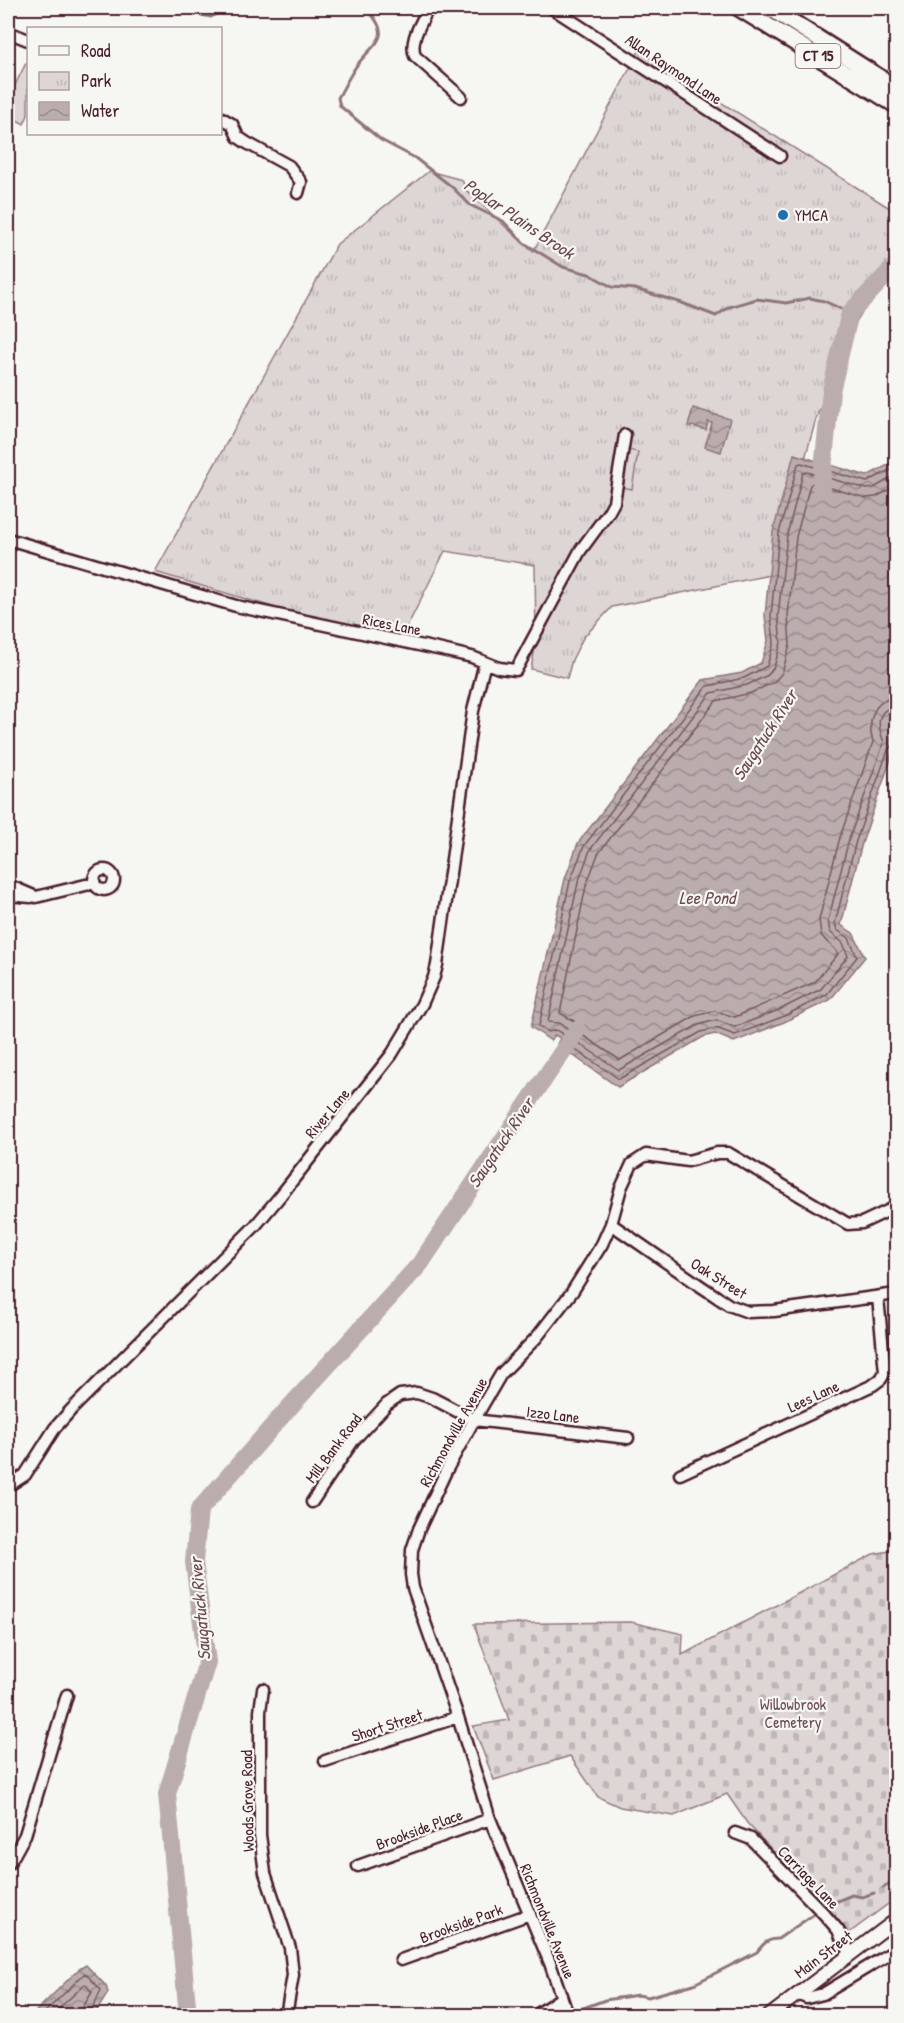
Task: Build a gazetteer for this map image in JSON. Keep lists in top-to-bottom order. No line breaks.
{"streets":{"highway":["CT 15"],"main road":["Main Street"],"street":["Allan Raymond Lane","Rices Lane","River Lane","Oak Street","Lees Lane","Izzo Lane","Richmondville Avenue","Mill Bank Road","Short Street","Woods Grove Road","Brookside Place","Carriage Lane","Brookside Park"]},"crossings":[["Rices Lane","River Lane"],["Oak Street","Lees Lane"],["Oak Street","Richmondville Avenue"],["Izzo Lane","Richmondville Avenue"],["Izzo Lane","Mill Bank Road"],["Richmondville Avenue","Mill Bank Road"],["Richmondville Avenue","Short Street"],["Richmondville Avenue","Brookside Place"],["Richmondville Avenue","Brookside Park"],["Carriage Lane","Main Street"]],"water":["Poplar Plains Brook","Saugatuck River","Lee Pond"],"parks":["Willowbrook Cemetery"],"places":["YMCA"],"legend":["Road","Park","Water"]}
